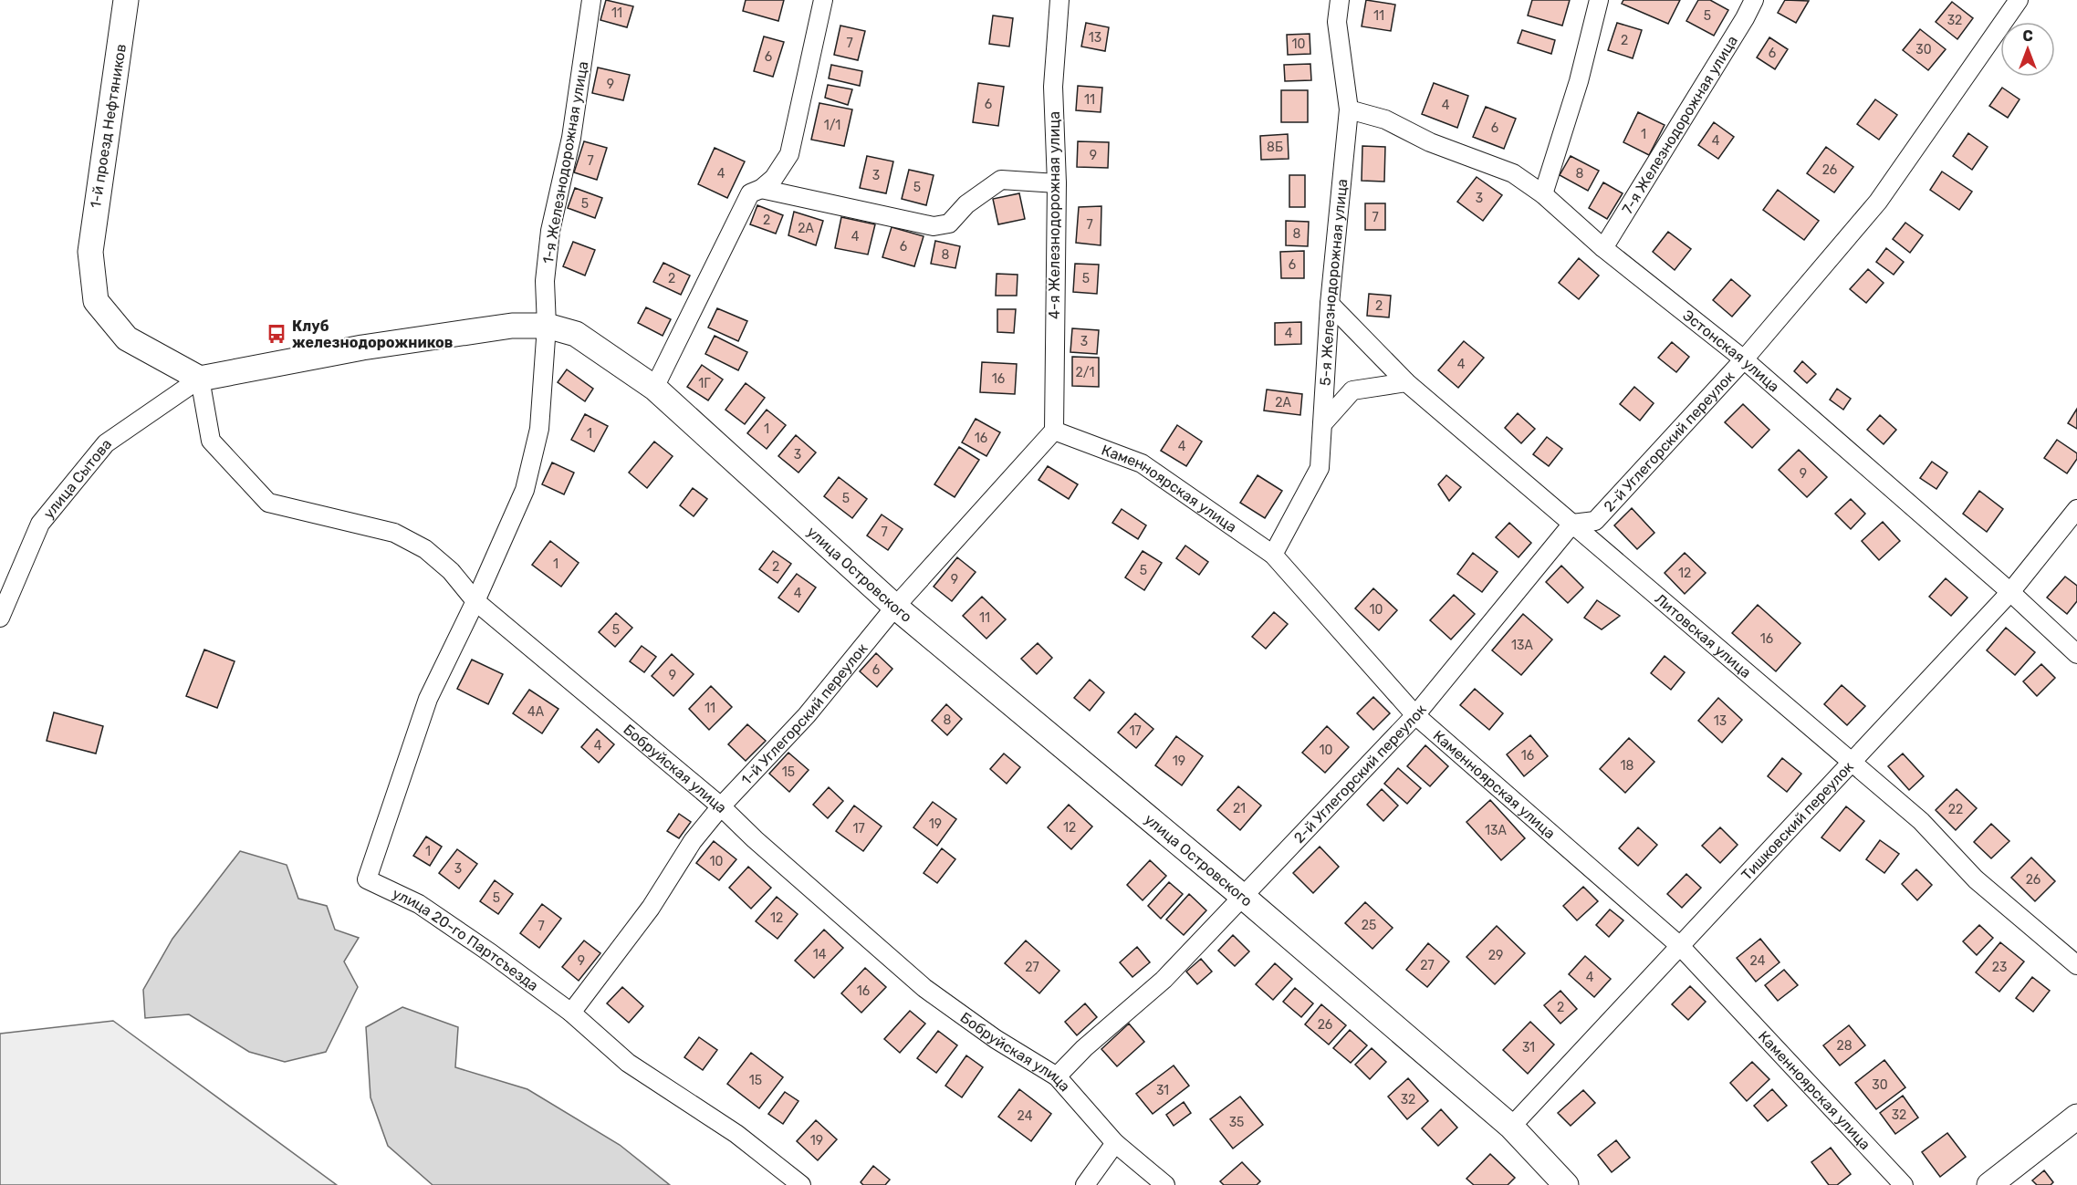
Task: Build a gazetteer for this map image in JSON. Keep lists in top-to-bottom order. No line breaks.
{"streets":{"street":["7-я Железнодорожная улица","1-й проезд Нефтяников","1-я Железнодорожная улица","4-я Железнодорожная улица","5-я Железнодорожная улица","Эстонская улица","2-й Углегорский переулок","улица Сытова","Каменноярская улица","улица Островского","Литовская улица","1-й Углегорский переулок","Бобруйская улица","Тишковский переулок","улица 20-го Партсъезда"]},"crossings":[["7-я Железнодорожная улица","Эстонская улица"],["1-й проезд Нефтяников","улица Сытова"],["1-й проезд Нефтяников","улица Островского"],["1-й проезд Нефтяников","Бобруйская улица"],["1-я Железнодорожная улица","улица Островского"],["1-я Железнодорожная улица","Бобруйская улица"],["1-я Железнодорожная улица","улица 20-го Партсъезда"],["4-я Железнодорожная улица","Каменноярская улица"],["4-я Железнодорожная улица","1-й Углегорский переулок"],["5-я Железнодорожная улица","Эстонская улица"],["5-я Железнодорожная улица","Каменноярская улица"],["5-я Железнодорожная улица","Литовская улица"],["Эстонская улица","2-й Углегорский переулок"],["Эстонская улица","Тишковский переулок"],["2-й Углегорский переулок","Каменноярская улица"],["2-й Углегорский переулок","улица Островского"],["2-й Углегорский переулок","Литовская улица"],["2-й Углегорский переулок","Бобруйская улица"],["улица Сытова","улица Островского"],["улица Сытова","Бобруйская улица"],["Каменноярская улица","1-й Углегорский переулок"],["Каменноярская улица","Тишковский переулок"],["улица Островского","1-й Углегорский переулок"],["улица Островского","Бобруйская улица"],["улица Островского","Тишковский переулок"],["Литовская улица","Тишковский переулок"],["1-й Углегорский переулок","Бобруйская улица"],["1-й Углегорский переулок","улица 20-го Партсъезда"],["Бобруйская улица","улица 20-го Партсъезда"]],"places":{"bus stop":["Клуб железнодорожников"]},"house_numbers":["11","11","5","32","13","2","7","10","30","6","6","9","11","6","4","1/1","6","1","4","8Б","9","7","26","4","8","3","5","3","5","7","2","7","2А","8","4","6","8","6","2","5","2","4","3","4","2/1","16","1Г","2А","1","1","16","4","3","9","5","7","1","2","5","12","9","4","10","11","5","16","13А","6","9","11","4А","8","13","17","4","10","16","19","18","15","21","22","19","12","17","13А","1","10","3","26","5","12","25","7","14","29","9","24","27","27","23","4","16","2","26","28","31","15","30","31","32","32","24","35","19"],"north":"top"}
